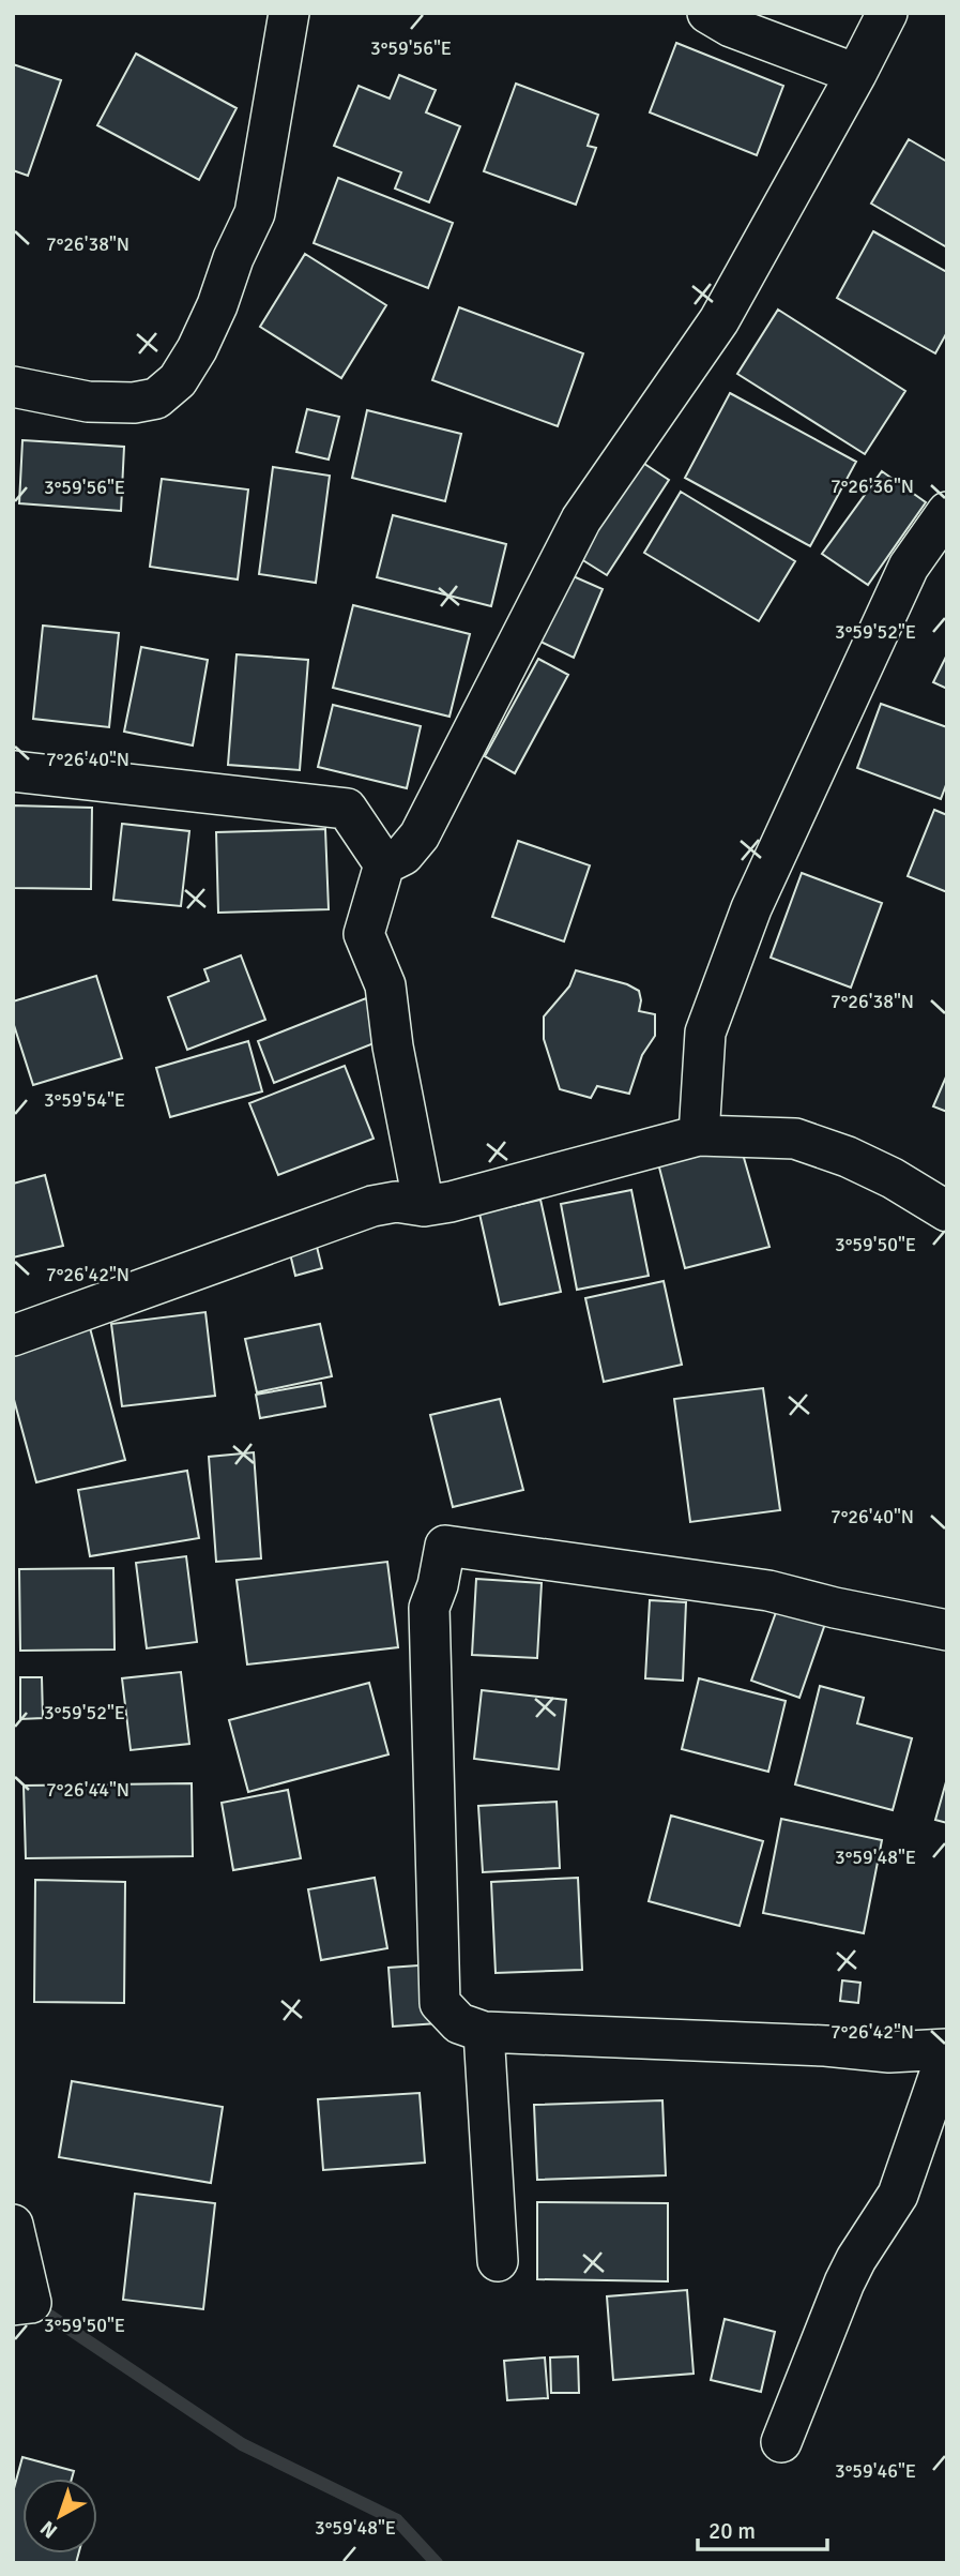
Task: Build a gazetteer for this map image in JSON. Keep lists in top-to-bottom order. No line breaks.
{"scale_bar":"20 m","north":"bottom left","coordinates":["3°59'56\"E","7°26'38\"N","7°26'36\"N","3°59'52\"E","7°26'40\"N","3°59'54\"E","3°59'50\"E","7°26'42\"N","7°26'44\"N","3°59'48\"E","3°59'46\"E"]}
